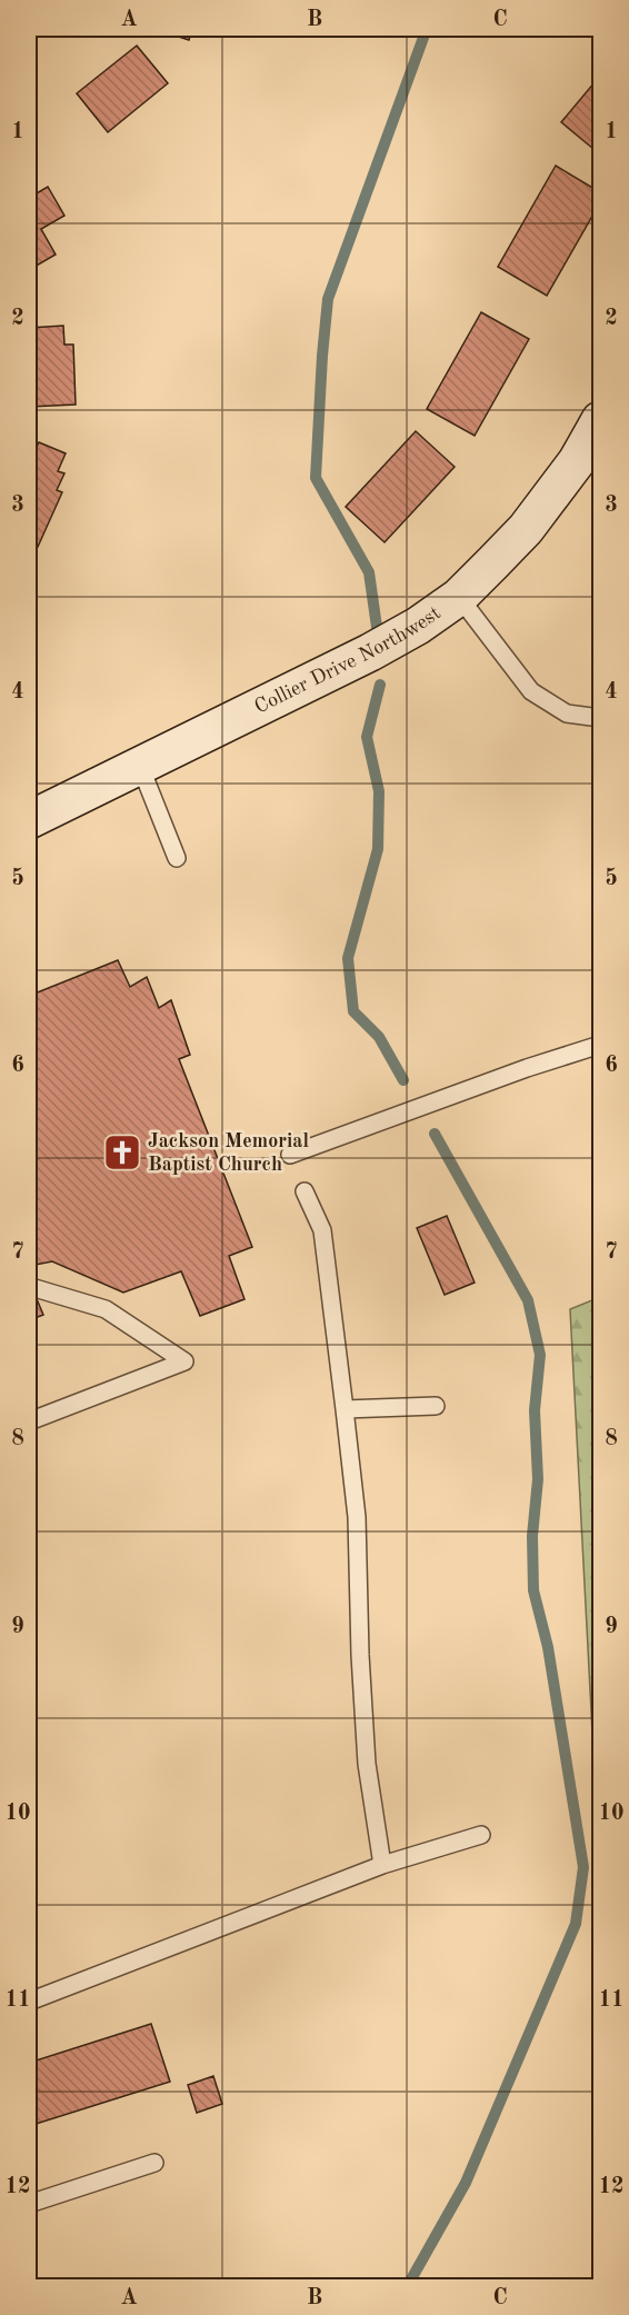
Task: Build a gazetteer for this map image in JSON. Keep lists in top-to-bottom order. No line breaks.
{"streets":{"main road":["Collier Drive Northwest"]},"places":{"church":["Jackson Memorial Baptist Church"]},"grid":{"columns":["A","B","C"],"rows":["1","2","3","4","5","6","7","8","9","10","11","12"]}}
